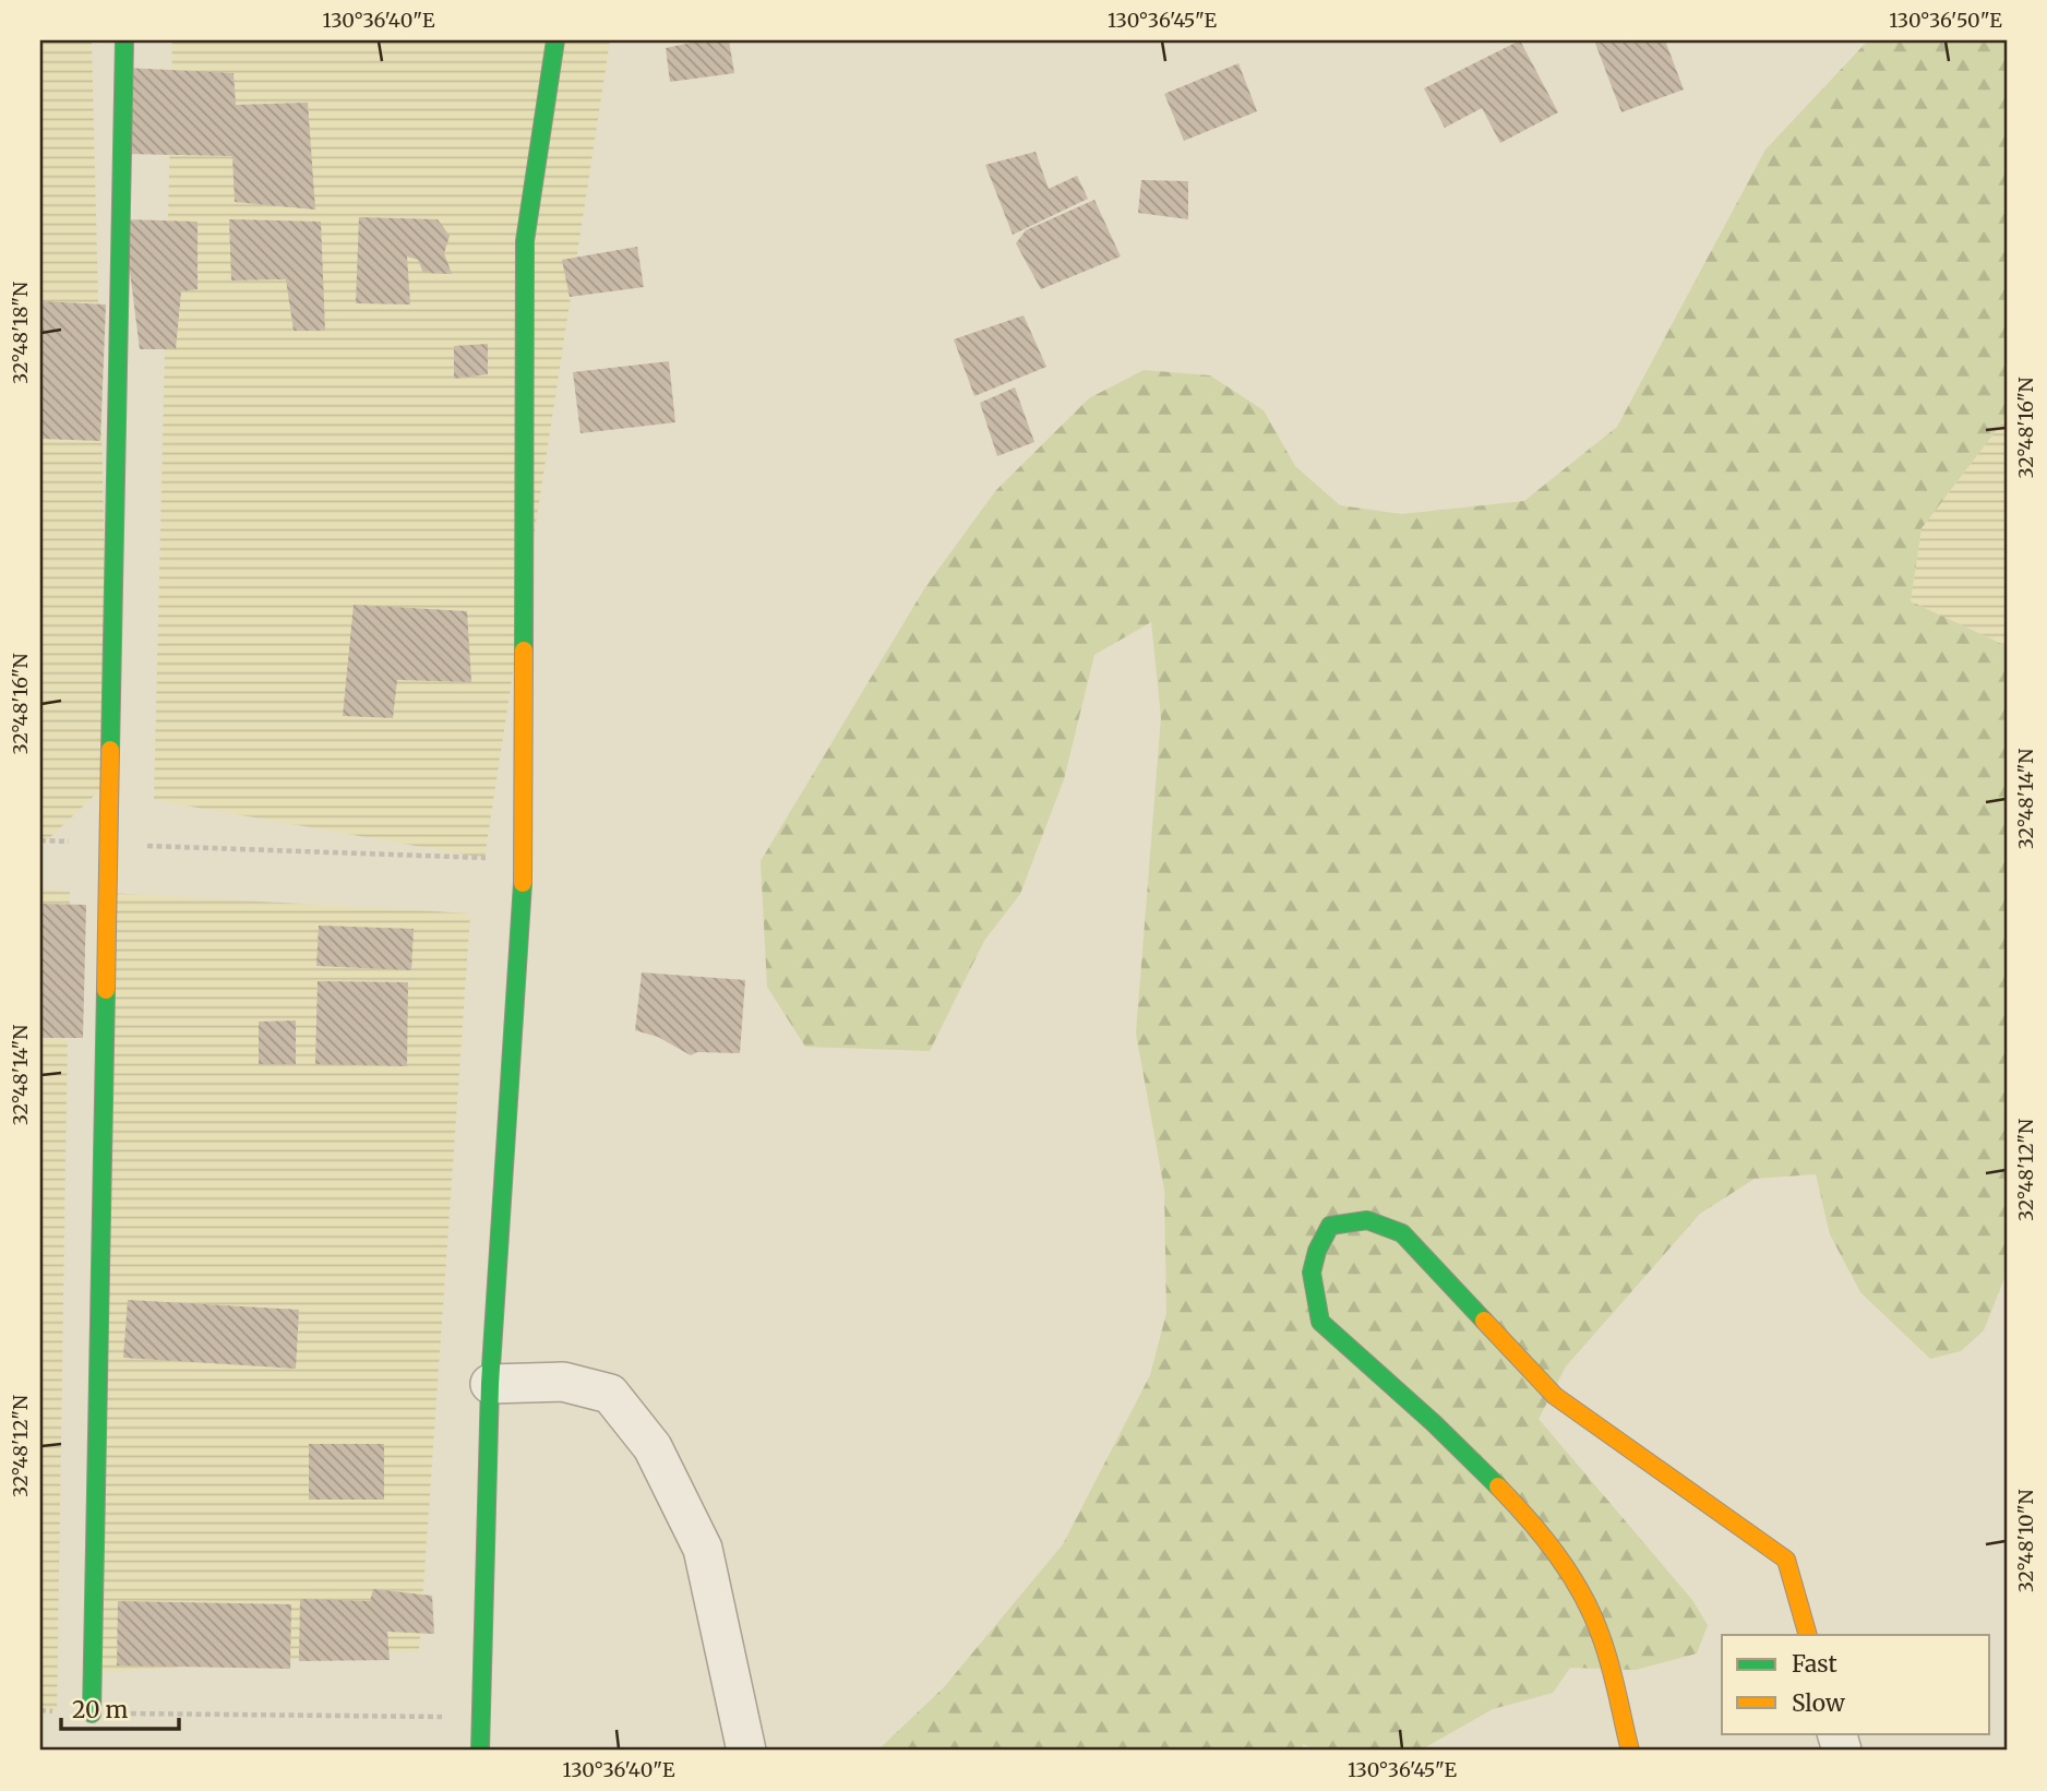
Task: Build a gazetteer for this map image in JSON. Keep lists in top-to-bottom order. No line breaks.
{"legend":["Fast","Slow"],"scale_bar":"20 m","coordinates":["130°36'40\"E","130°36'45\"E","130°36'50\"E","32°48'18\"N","32°48'16\"N","32°48'14\"N","32°48'12\"N","32°48'10\"N"]}
